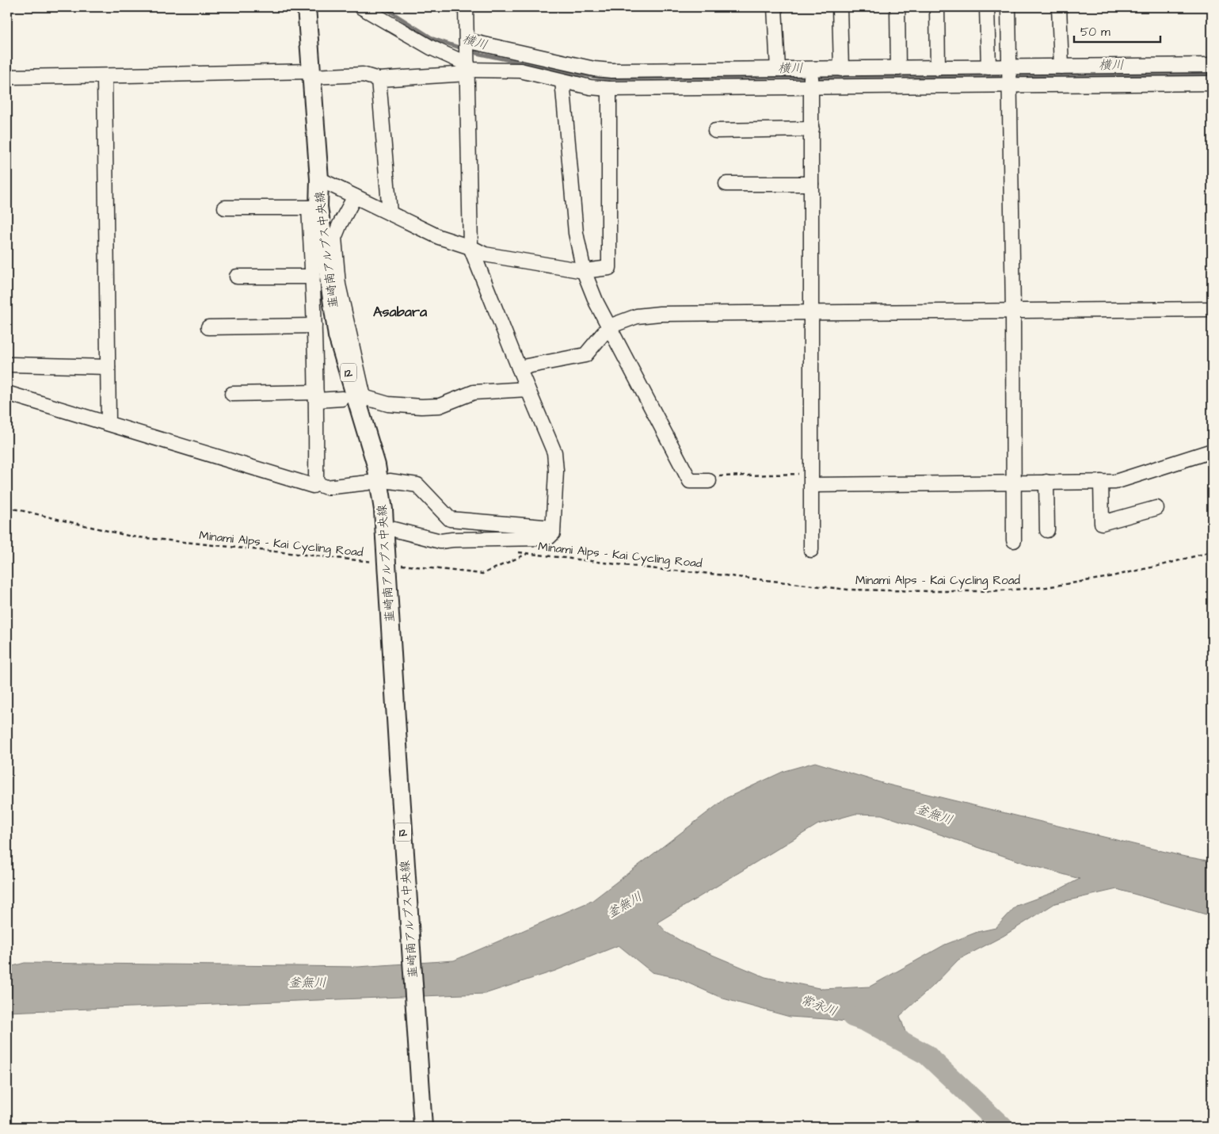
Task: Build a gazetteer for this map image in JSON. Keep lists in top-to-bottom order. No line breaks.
{"streets":{"main road":["韮崎南アルプス中央線","12"],"path":["Minami Alps - Kai Cycling Road"]},"districts":["Asabara"],"water":["横川","釜無川","常永川"],"scale_bar":"50 m"}
